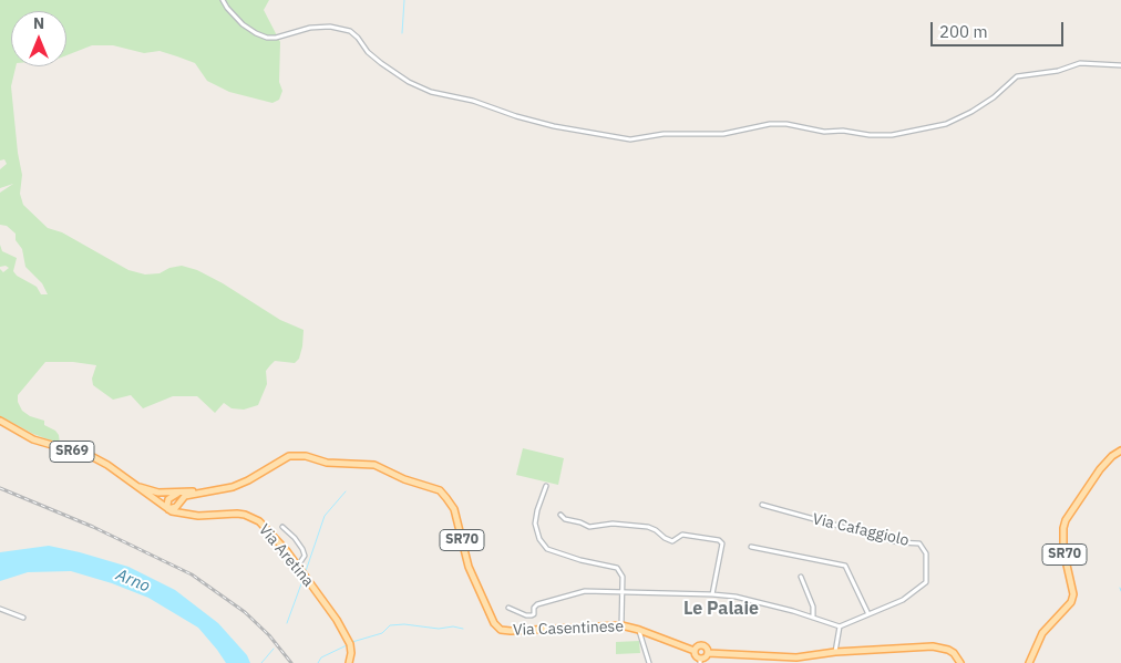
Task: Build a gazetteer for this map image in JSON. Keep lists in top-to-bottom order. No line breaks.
{"streets":{"main road":["SR69","SR70","Via Aretina","Via Casentinese"],"street":["Via Cafaggiolo"]},"crossings":[["Via Aretina","Via Casentinese"]],"districts":["Le Palaie"],"water":["Arno"],"scale_bar":"200 m","north":"top"}
